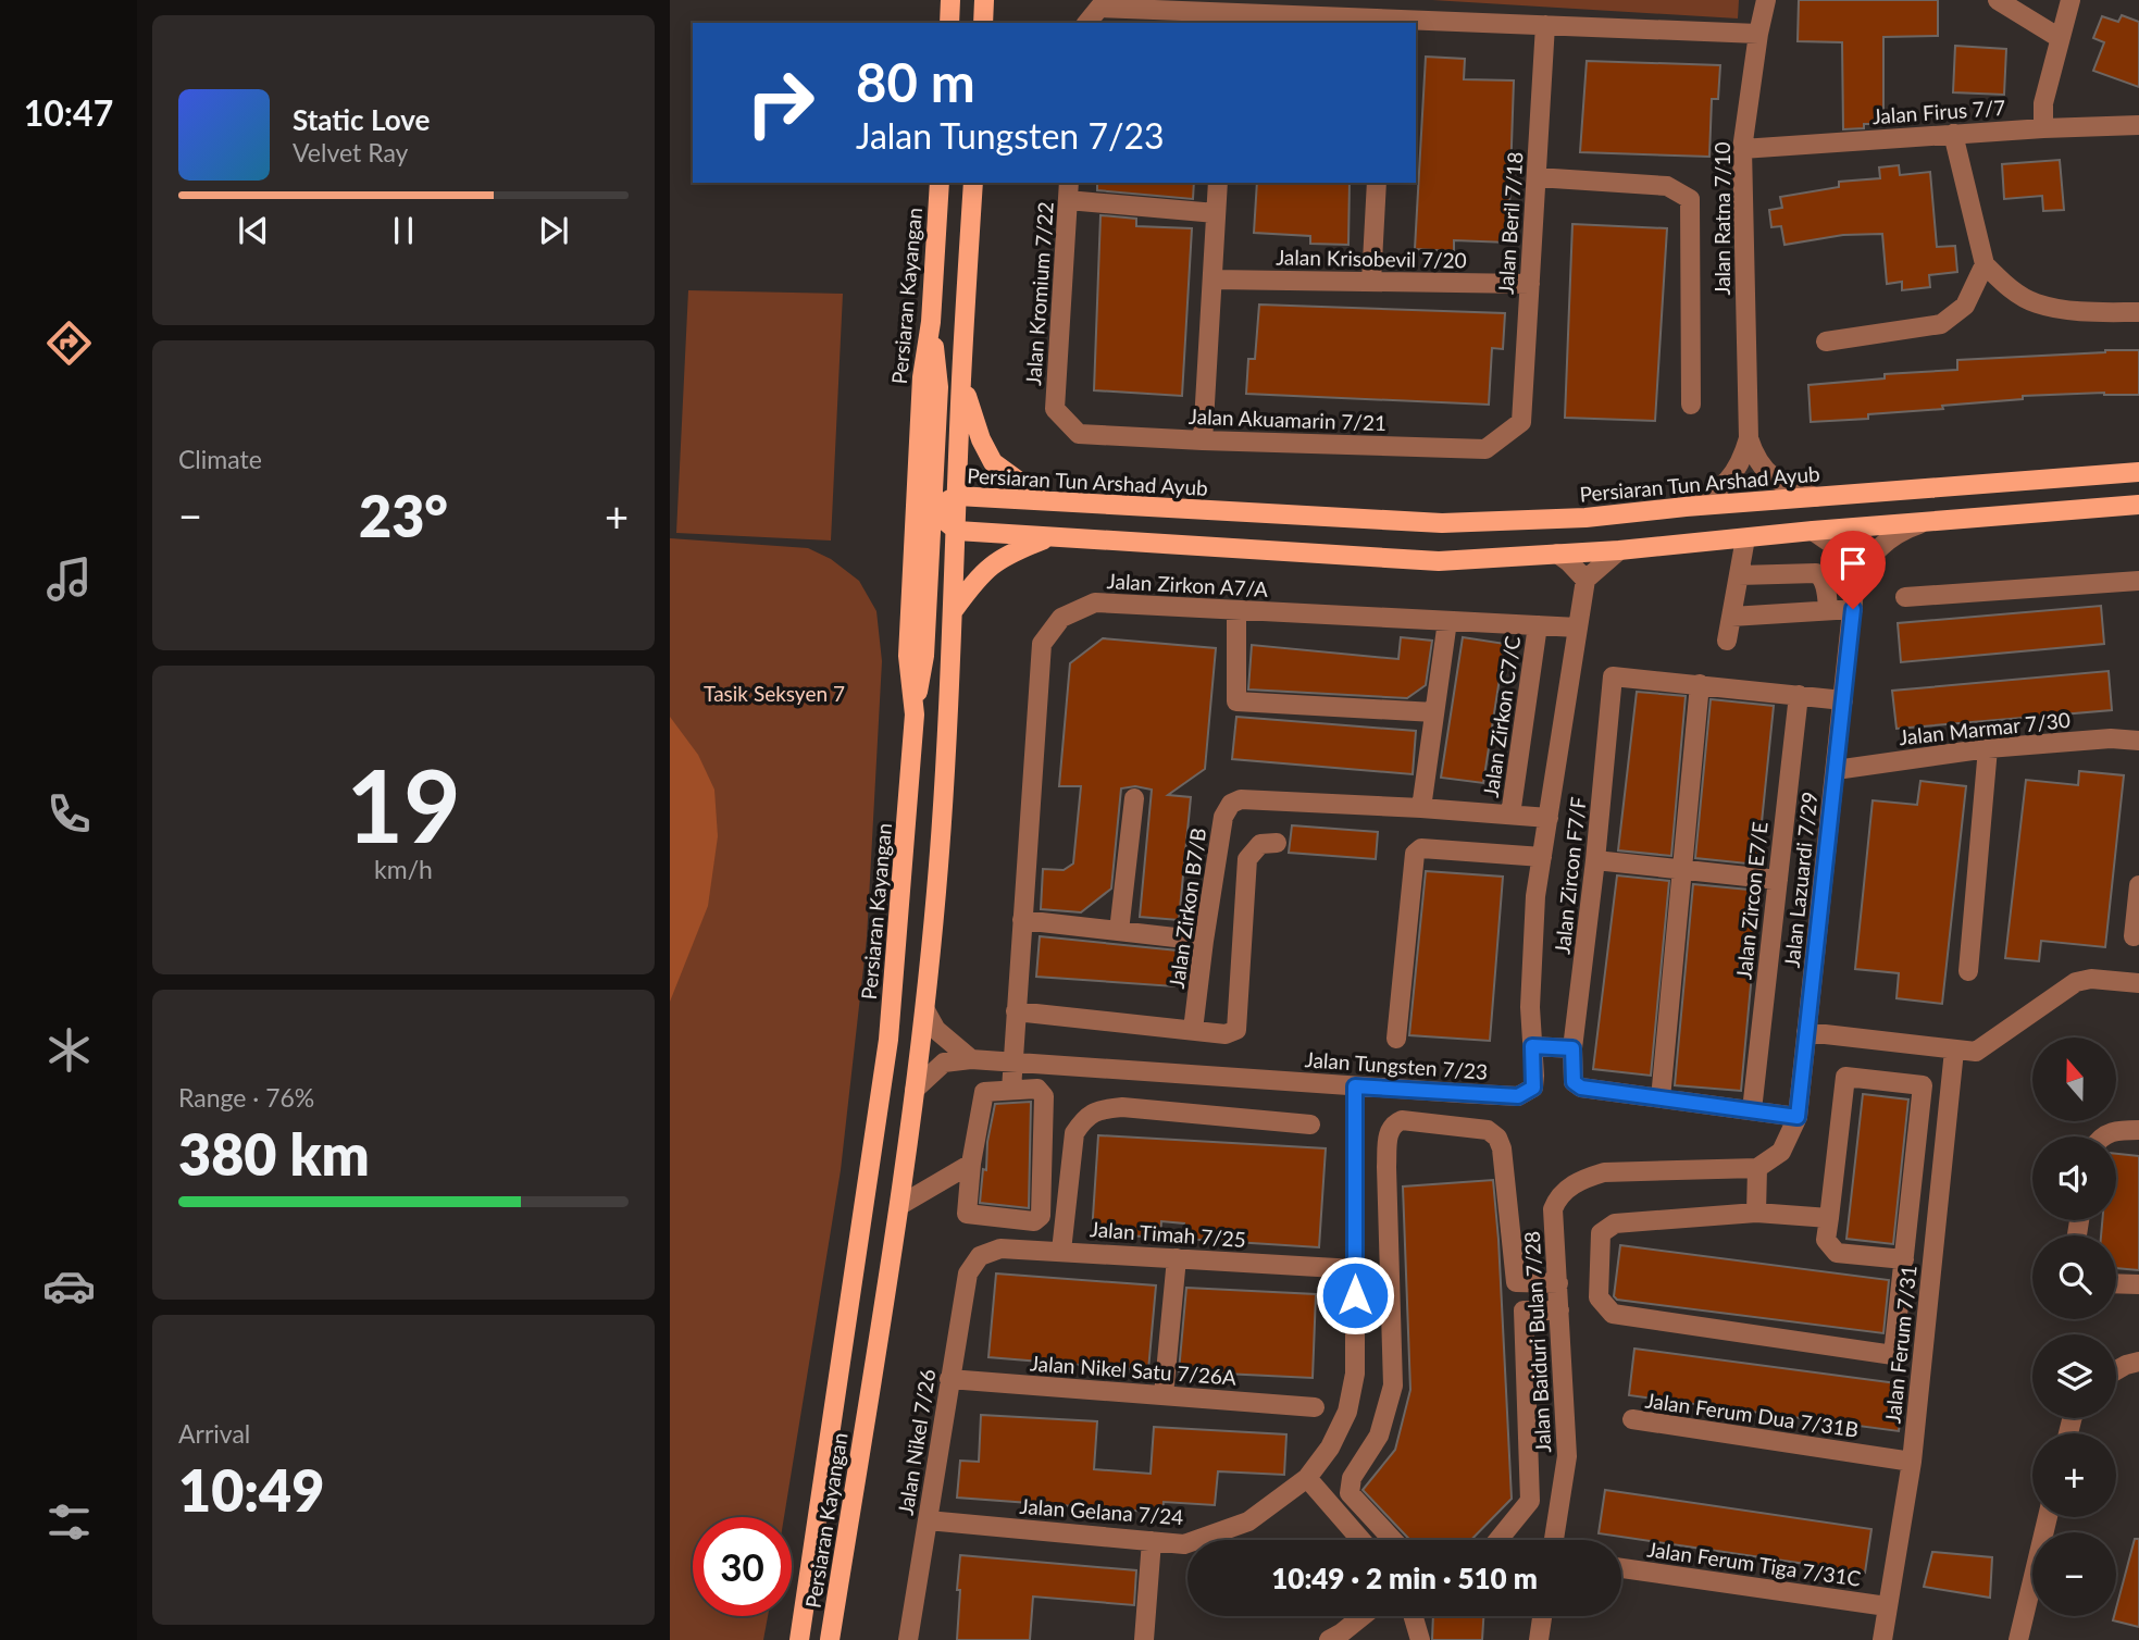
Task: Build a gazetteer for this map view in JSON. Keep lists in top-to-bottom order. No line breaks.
{"streets":{"main road":["Persiaran Kayangan","Persiaran Tun Arshad Ayub"],"street":["Jalan Firus 7/7","Jalan Ratna 7/10","Jalan Beril 7/18","Jalan Krisobevil 7/20","Jalan Kromium 7/22","Jalan Akuamarin 7/21","Jalan Zirkon A7/A","Jalan Zirkon C7/C","Jalan Marmar 7/30","Jalan Zircon F7/F","Jalan Lazuardi 7/29","Jalan Zircon E7/E","Jalan Zirkon B7/B","Jalan Tungsten 7/23","Jalan Timah 7/25","Jalan Baiduri Bulan 7/28","Jalan Ferum 7/31","Jalan Nikel Satu 7/26A","Jalan Ferum Dua 7/31B","Jalan Nikel 7/26","Jalan Gelana 7/24","Jalan Ferum Tiga 7/31C"]},"crossings":[["Jalan Firus 7/7","Jalan Ratna 7/10"],["Jalan Ratna 7/10","Persiaran Tun Arshad Ayub"],["Jalan Beril 7/18","Jalan Krisobevil 7/20"],["Jalan Beril 7/18","Jalan Akuamarin 7/21"],["Jalan Kromium 7/22","Jalan Akuamarin 7/21"],["Persiaran Kayangan","Persiaran Tun Arshad Ayub"],["Jalan Zirkon A7/A","Jalan Zirkon C7/C"],["Jalan Zirkon A7/A","Jalan Tungsten 7/23"],["Jalan Marmar 7/30","Jalan Lazuardi 7/29"],["Jalan Zircon F7/F","Jalan Lazuardi 7/29"],["Jalan Zircon F7/F","Jalan Zircon E7/E"],["Jalan Lazuardi 7/29","Jalan Baiduri Bulan 7/28"],["Jalan Tungsten 7/23","Jalan Gelana 7/24"],["Jalan Timah 7/25","Jalan Nikel 7/26"],["Jalan Timah 7/25","Jalan Gelana 7/24"],["Jalan Ferum 7/31","Jalan Ferum Dua 7/31B"],["Jalan Ferum 7/31","Jalan Ferum Tiga 7/31C"],["Jalan Nikel Satu 7/26A","Jalan Nikel 7/26"],["Jalan Nikel 7/26","Jalan Gelana 7/24"]],"parks":["Tasik Seksyen 7"],"north":"top","page":{"tabs":"10:47","turn":["80 m","Jalan Tungsten 7/23"],"song":["Static Love","Velvet Ray"],"tile":["Climate",["19","km/h"],["Range · 76%","380 km"],["Arrival","10:49"]],"heat":["−","23°","+"],"map_buttons":["+","−"],"limit":"30","trip":"10:49 · 2 min · 510 m"}}
